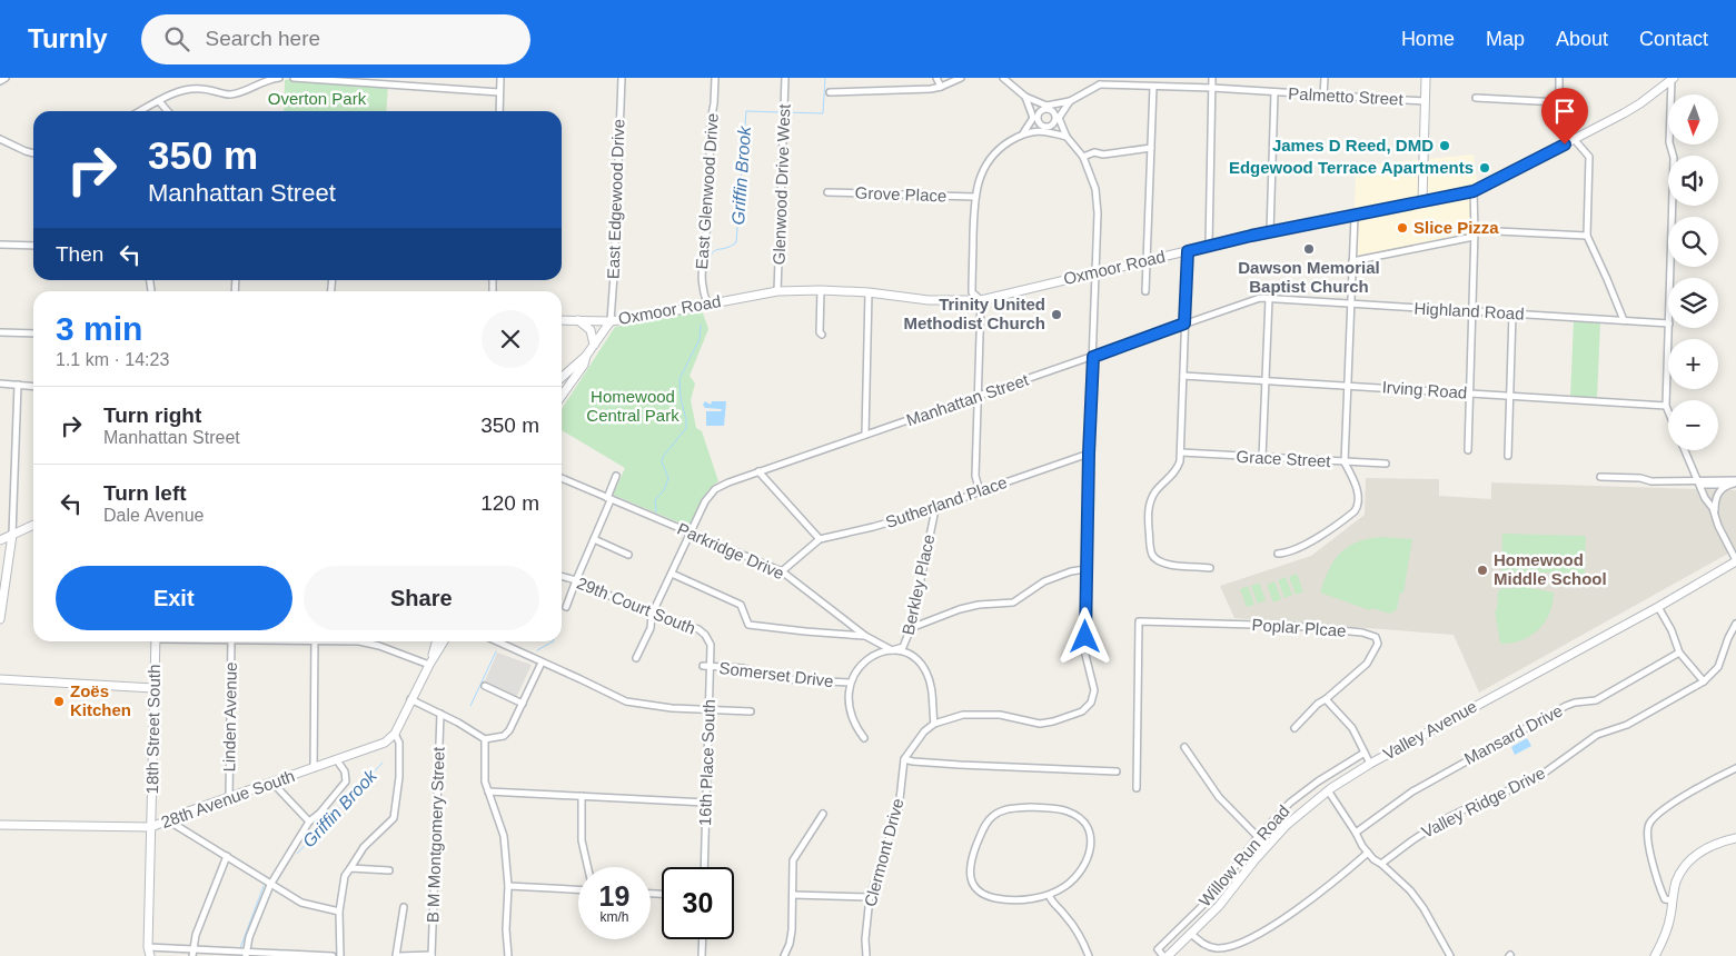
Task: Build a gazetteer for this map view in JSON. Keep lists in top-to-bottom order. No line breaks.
{"streets":{"main road":["Oxmoor Road","18th Street South","Valley Avenue","28th Avenue South"],"street":["Palmetto Street","Glenwood Drive West","East Glenwood Drive","Grove Place","East Edgewood Drive","Highland Road","Irving Road","Manhattan Street","Grace Street","Sutherland Place","Parkridge Drive","Berkley Place","29th Court South","Poplar Plcae","Somerset Drive","Linden Avenue","Mansard Drive","16th Place South","Valley Ridge Drive","B M Montgomery Street","Clermont Drive","Willow Run Road"]},"crossings":[["Glenwood Drive West","Oxmoor Road"],["East Glenwood Drive","Oxmoor Road"],["Grove Place","Oxmoor Road"],["Grove Place","Clermont Drive"],["East Edgewood Drive","Oxmoor Road"],["Oxmoor Road","Clermont Drive"],["Highland Road","Manhattan Street"],["Manhattan Street","Parkridge Drive"],["Manhattan Street","29th Court South"],["Manhattan Street","Clermont Drive"],["Sutherland Place","Parkridge Drive"],["Sutherland Place","Berkley Place"],["Sutherland Place","Clermont Drive"],["Parkridge Drive","Berkley Place"],["Parkridge Drive","Clermont Drive"],["29th Court South","16th Place South"],["Somerset Drive","16th Place South"],["Linden Avenue","28th Avenue South"],["18th Street South","28th Avenue South"]],"water":["Griffin Brook"],"parks":["Overton Park","Homewood Central Park"],"places":["James D Reed, DMD","Edgewood Terrace Apartments","Slice Pizza","Dawson Memorial Baptist Church","Trinity United Methodist Church","Homewood Middle School","Zoës Kitchen"],"north":"bottom","page":{"header":"Turnly","search":"Search here","nav":["Home","Map","About","Contact"],"map_buttons":["+","−"],"turn":["350 m","Manhattan Street"],"then":"Then","heading":["3 min","1.1 km · 14:23"],"list":[{"name":"Turn right","note":"Manhattan Street","value":"350 m"},{"name":"Turn left","note":"Dale Avenue","value":"120 m"}],"buttons":["Exit","Share"],"speed":"19 km/h","limit":"30"}}
